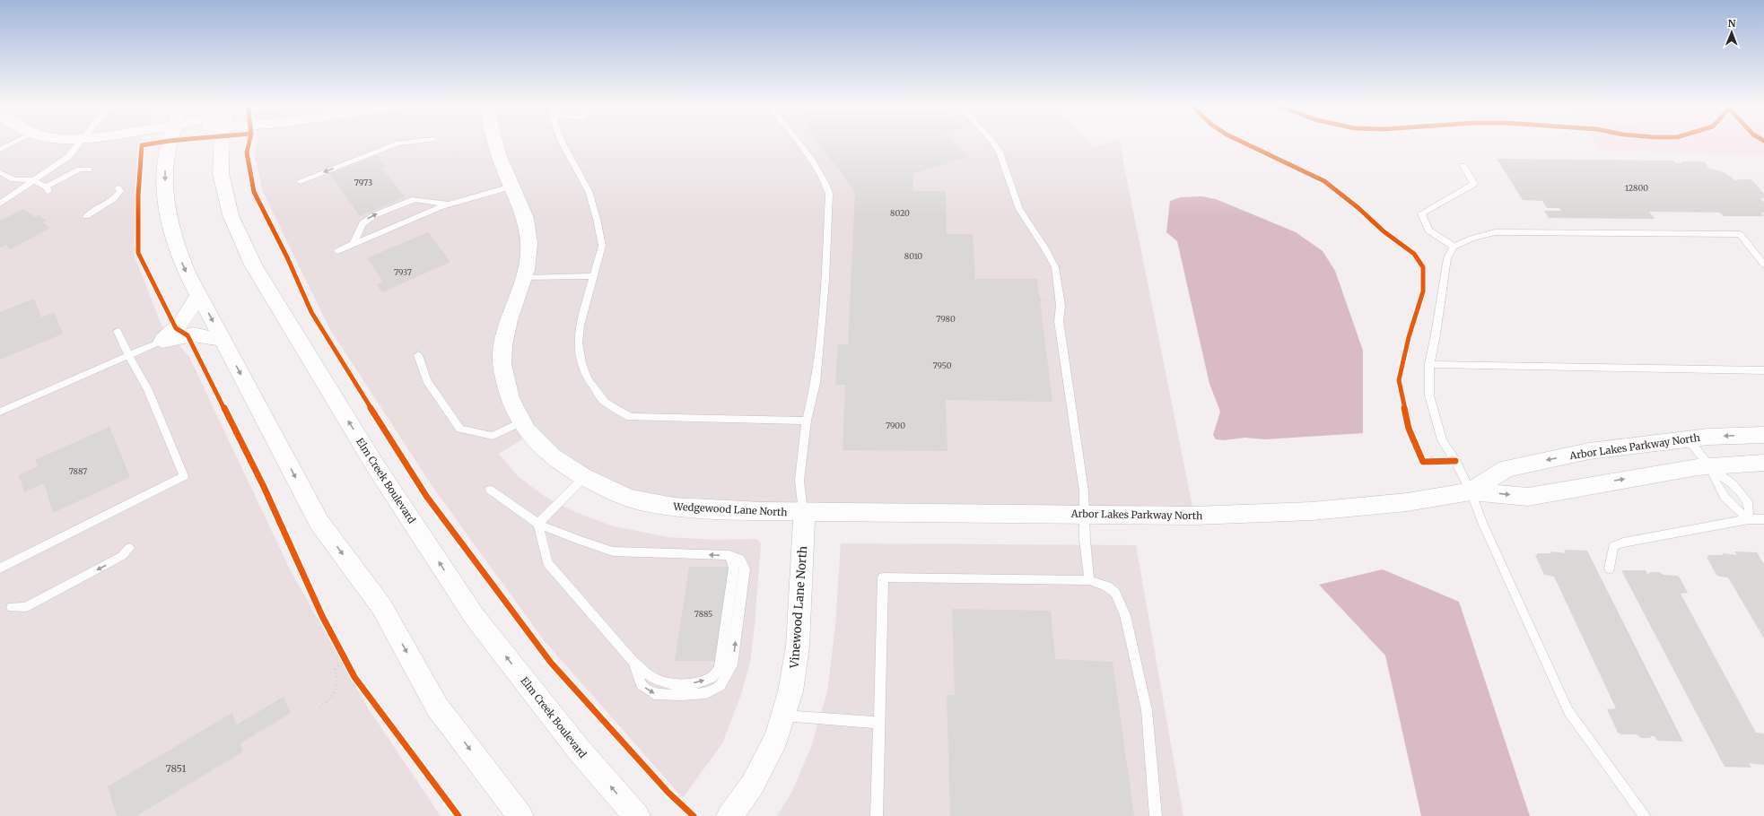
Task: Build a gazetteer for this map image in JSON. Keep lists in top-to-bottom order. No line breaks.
{"streets":{"street":["Arbor Lakes Parkway North","Elm Creek Boulevard","Wedgewood Lane North","Vinewood Lane North"]},"crossings":[["Arbor Lakes Parkway North","Wedgewood Lane North"],["Arbor Lakes Parkway North","Vinewood Lane North"],["Wedgewood Lane North","Vinewood Lane North"]],"house_numbers":["7973","12800","8020","8010","7937","7980","7950","7900","7887","7885","7851"],"north":"top"}
